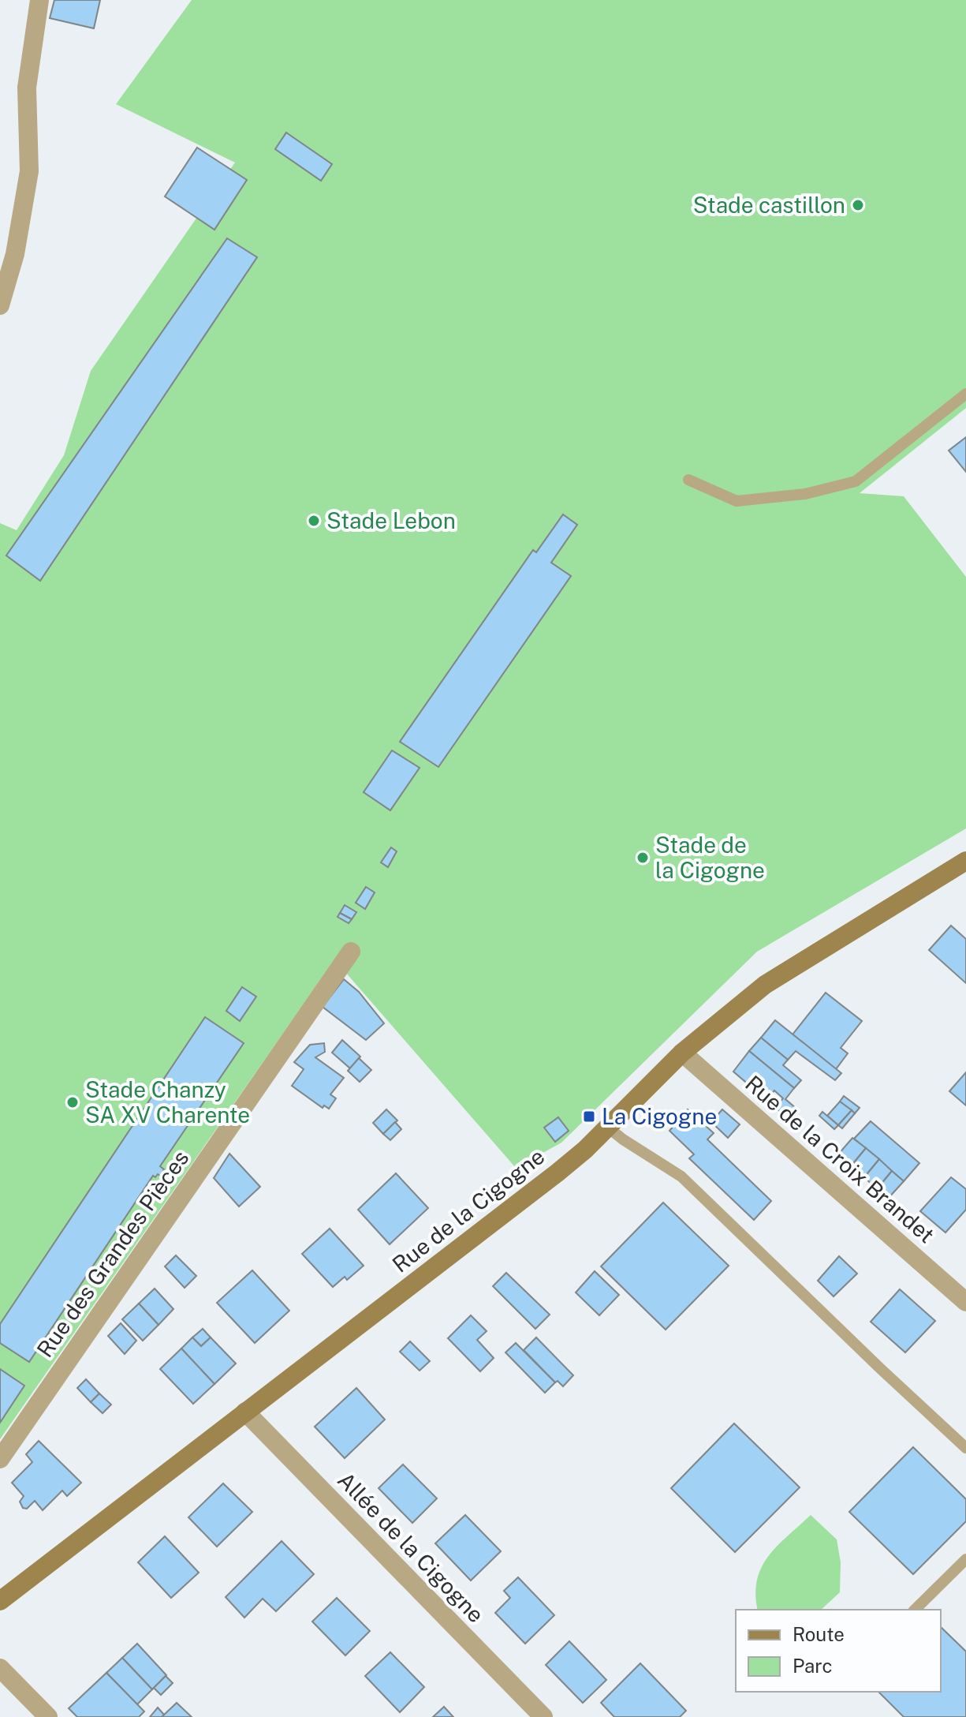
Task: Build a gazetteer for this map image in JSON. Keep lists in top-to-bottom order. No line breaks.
{"streets":{"street":["Rue de la Croix Brandet","Rue de la Cigogne","Rue des Grandes Pièces","Allée de la Cigogne"]},"crossings":[["Rue de la Croix Brandet","Rue de la Cigogne"],["Rue de la Cigogne","Allée de la Cigogne"]],"places":{"other":["Stade castillon","Stade Lebon","Stade de la Cigogne","Stade Chanzy SA XV Charente"],"transit":["La Cigogne"]},"legend":["Route","Parc"]}
